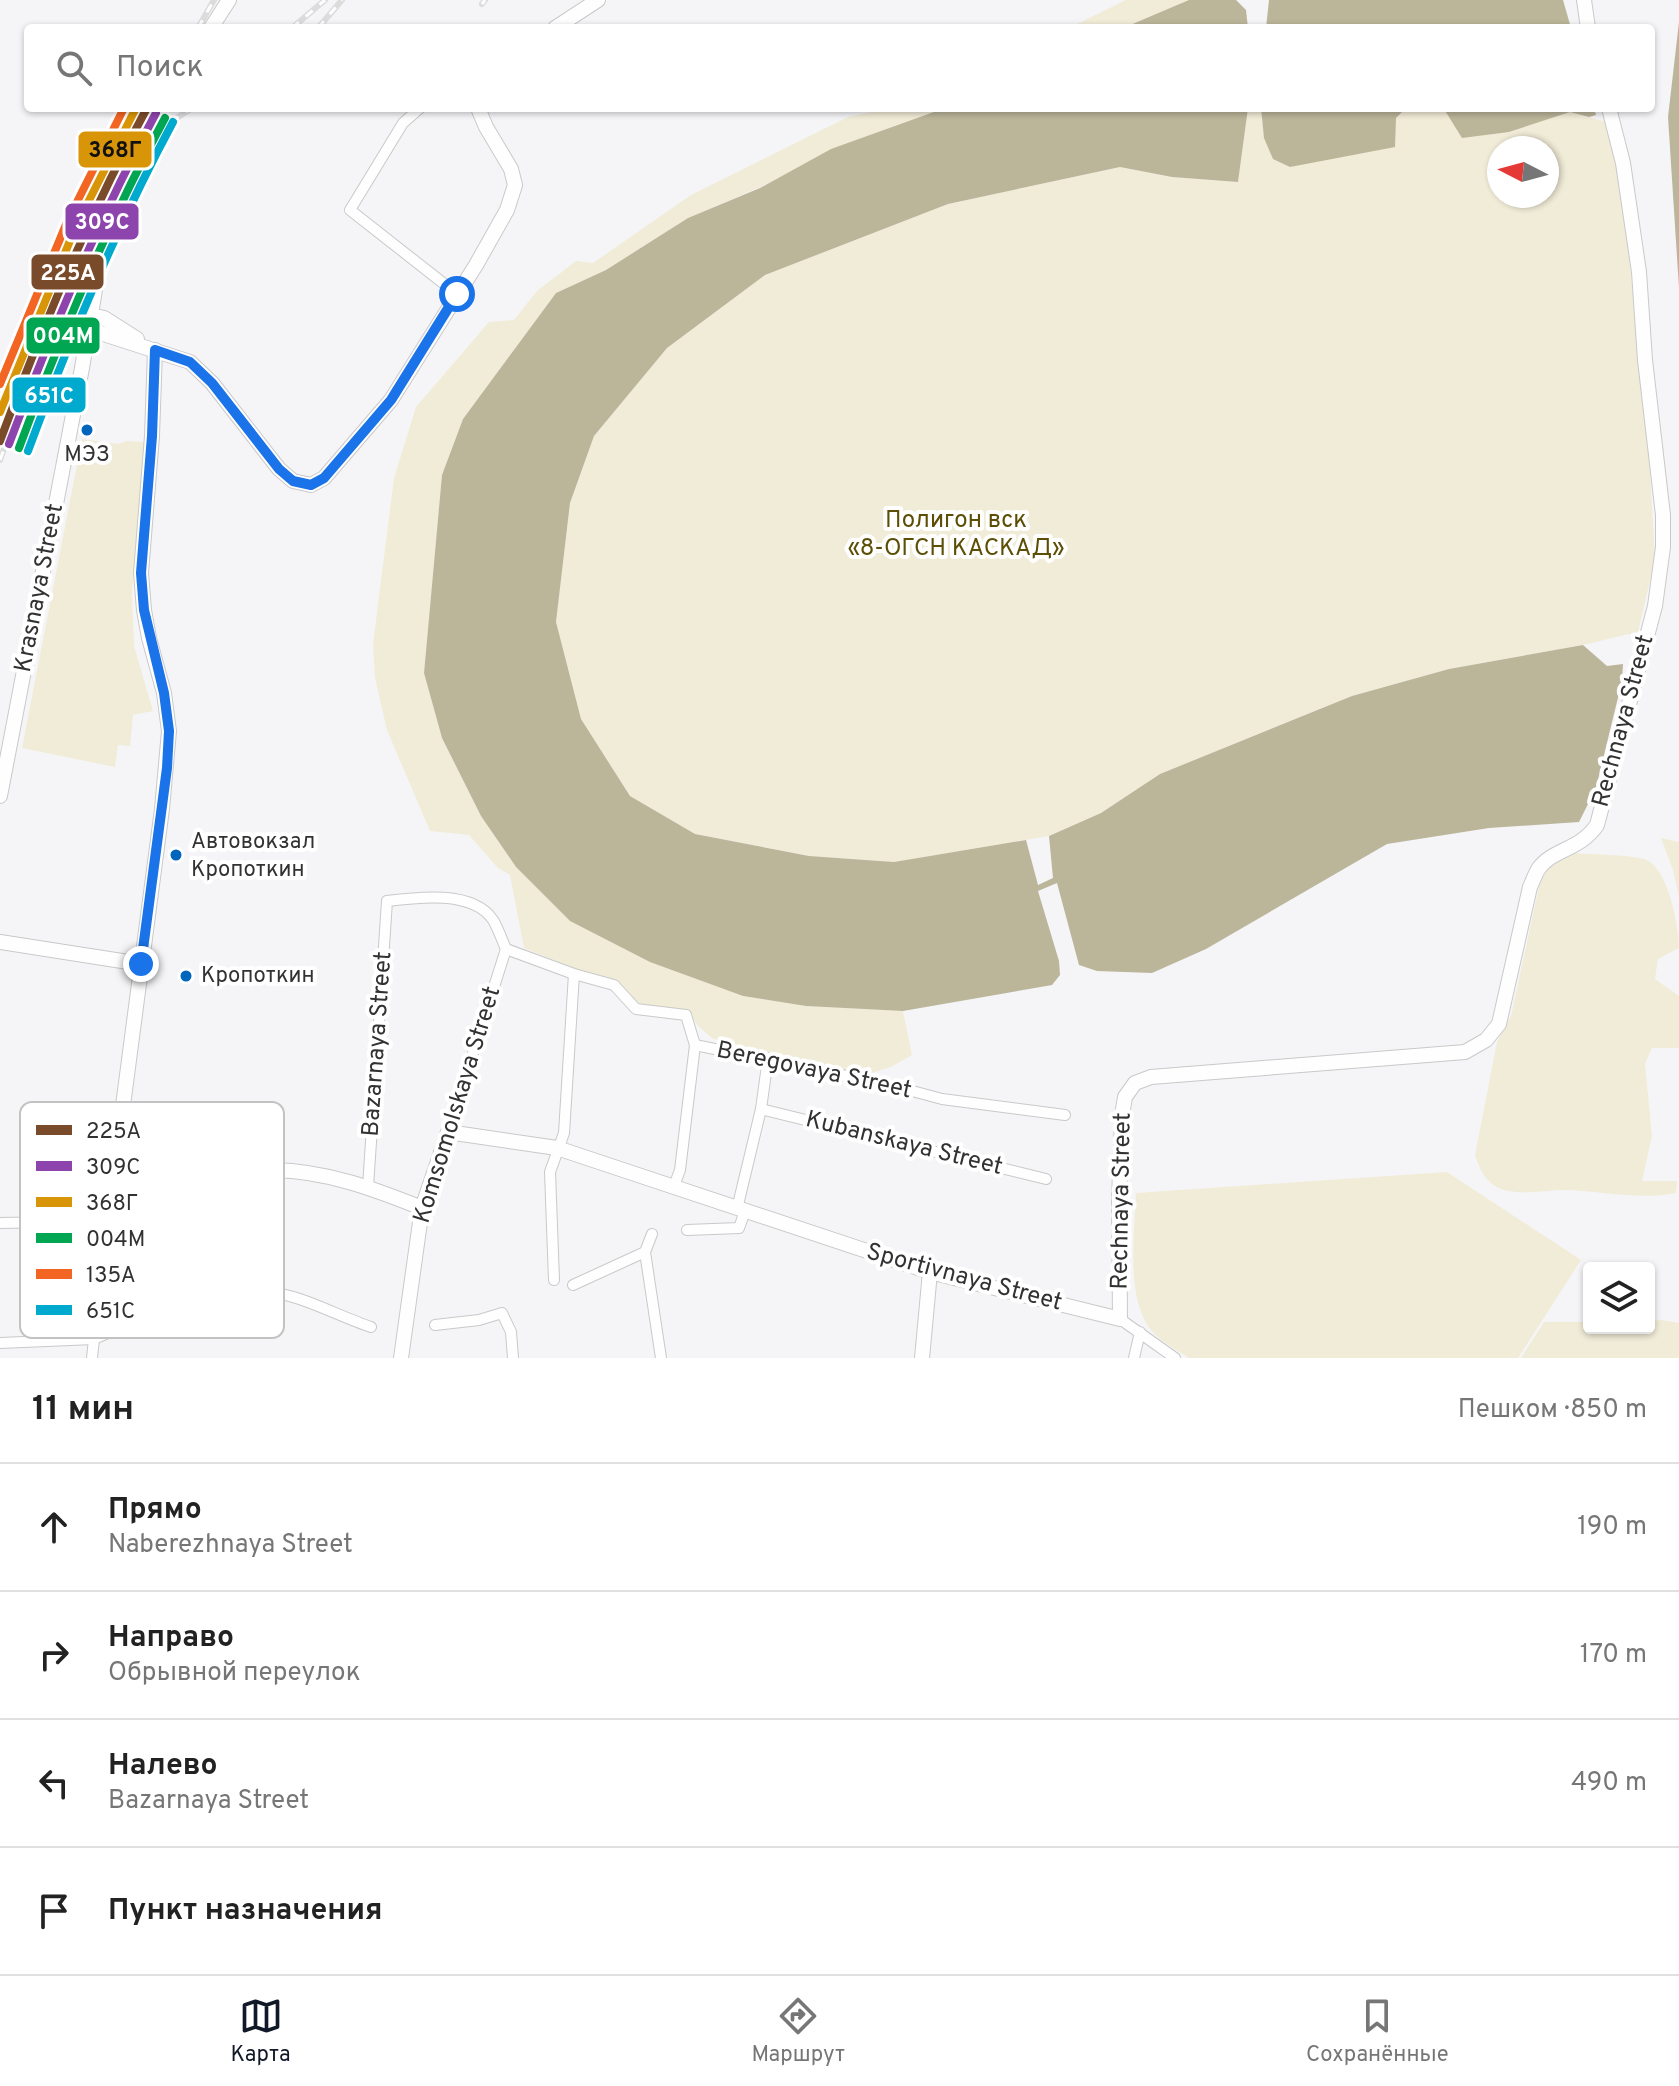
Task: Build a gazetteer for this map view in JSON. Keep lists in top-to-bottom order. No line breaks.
{"streets":{"main road":["Krasnaya Street","Rechnaya Street","Komsomolskaya Street","Sportivnaya Street"],"street":["Bazarnaya Street","Beregovaya Street","Kubanskaya Street"]},"crossings":[["Rechnaya Street","Sportivnaya Street"],["Bazarnaya Street","Beregovaya Street"],["Bazarnaya Street","Komsomolskaya Street"],["Beregovaya Street","Komsomolskaya Street"],["Komsomolskaya Street","Sportivnaya Street"]],"parks":["Полигон вск «8-ОГСН КАСКАД»"],"places":["МЭЗ","Автовокзал Кропоткин","Кропоткин"],"lines":["transit line 225А","transit line 368Г","transit line 135А","transit line 309С","transit line 004М","transit line 651С"],"legend":["225А","309С","368Г","004М","135А","651С"],"north":"left","page":{"search":"Поиск","heading":["11 мин","Пешком · 850 m"],"list":[["Прямо","Naberezhnaya Street","190 m"],["Направо","Обрывной переулок","170 m"],["Налево","Bazarnaya Street","490 m"],"Пункт назначения"],"nav":["Карта","Маршрут","Сохранённые"]}}
